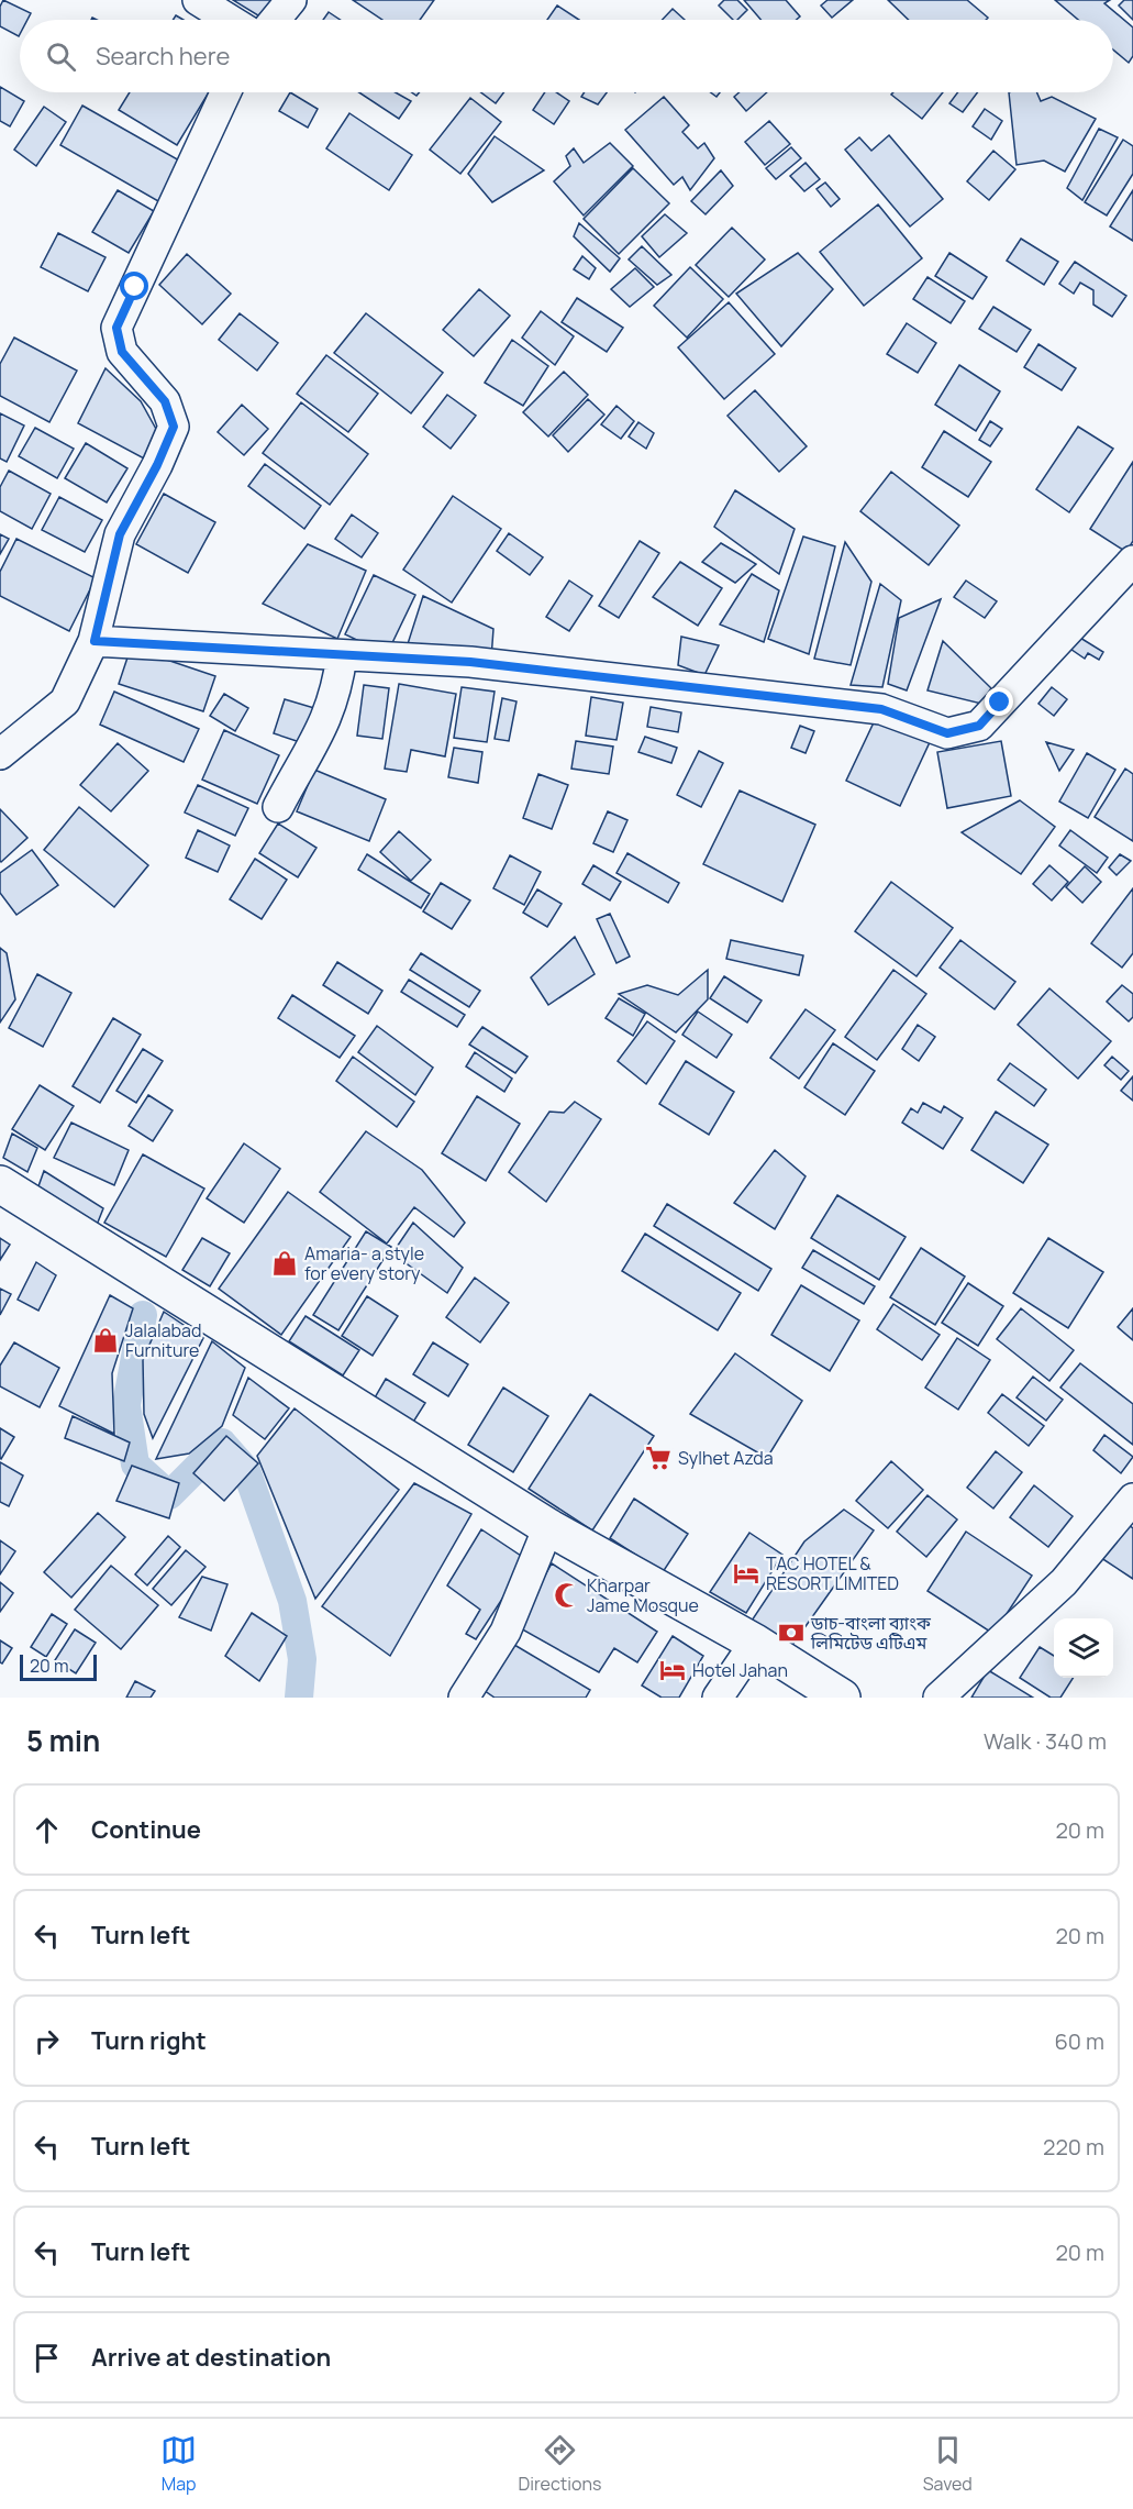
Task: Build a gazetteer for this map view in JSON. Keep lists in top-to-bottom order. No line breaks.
{"places":{"shop":["Amaria- a style for every story","Jalalabad Furniture"],"supermarket":["Sylhet Azda"],"hotel":["TAC HOTEL & RESORT LIMITED","Hotel Jahan"],"mosque":["Kharpar Jame Mosque"],"bank":["ডাচ-বাংলা ব্যাংক লিমিটেড এটিএম"]},"scale_bar":"20 m","page":{"search":"Search here","scale":"20 m","heading":["5 min","Walk · 340 m"],"list":[["Continue","20 m"],["Turn left","20 m"],["Turn right","60 m"],["Turn left","220 m"],["Turn left","20 m"],"Arrive at destination"],"nav":["Map","Directions","Saved"]}}
